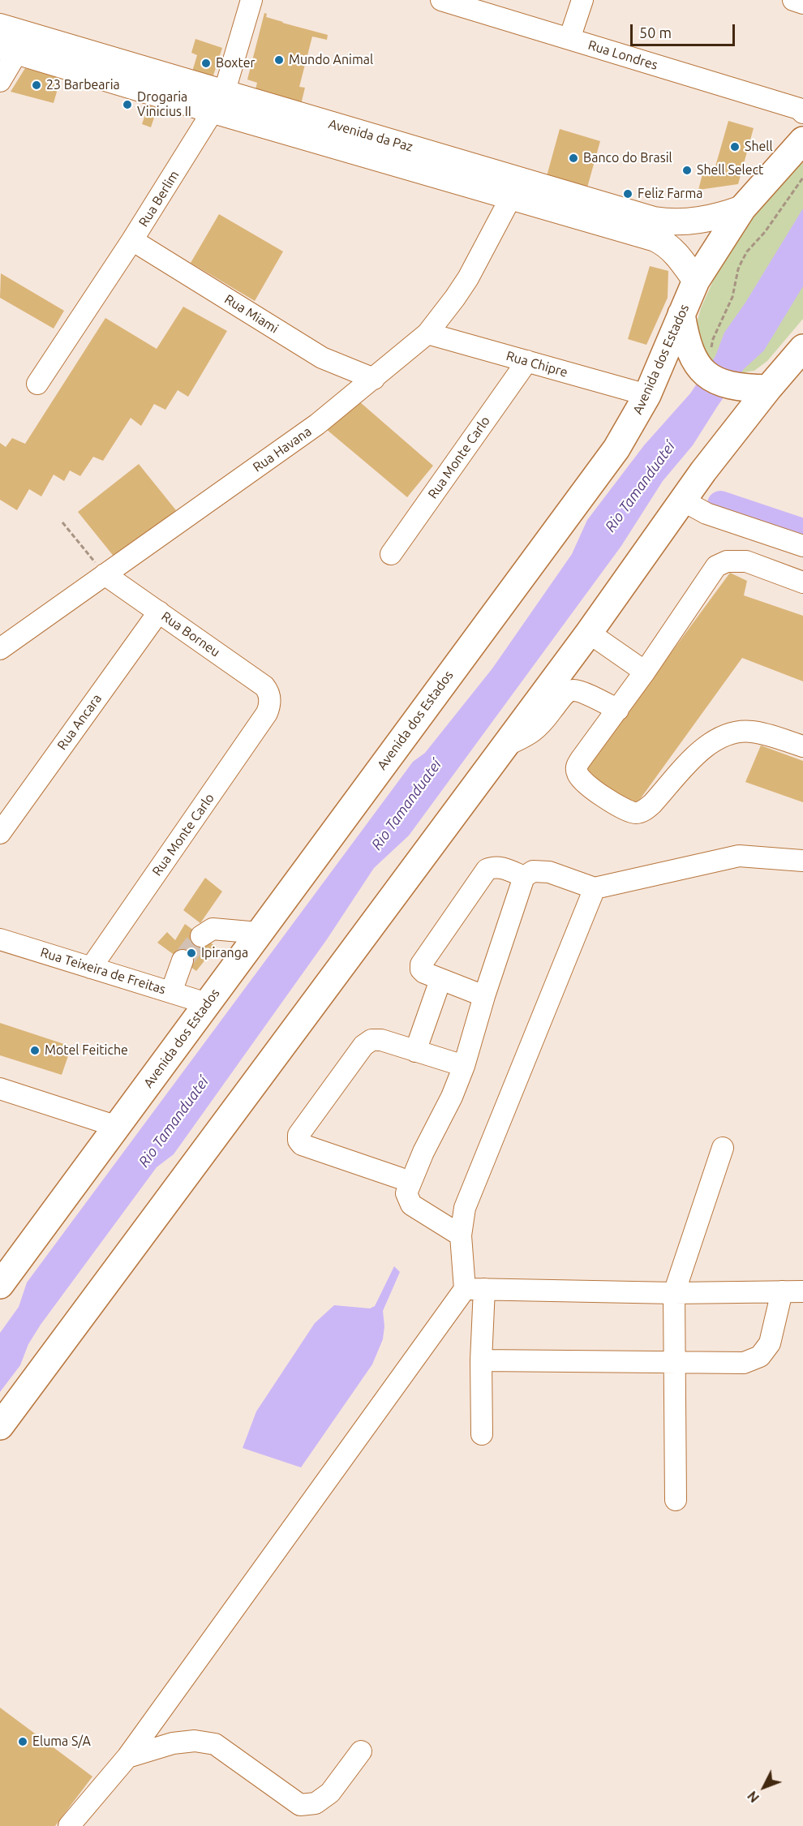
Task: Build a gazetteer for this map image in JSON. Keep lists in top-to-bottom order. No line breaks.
{"streets":{"highway":["Avenida dos Estados"],"main road":["Avenida da Paz"],"street":["Rua Londres","Rua Berlim","Rua Miami","Rua Chipre","Rua Havana","Rua Monte Carlo","Rua Borneu","Rua Ancara","Rua Teixeira de Freitas"]},"crossings":[["Avenida da Paz","Rua Berlim"],["Avenida da Paz","Avenida dos Estados"],["Avenida da Paz","Rua Havana"],["Rua Berlim","Rua Miami"],["Rua Miami","Rua Havana"],["Avenida dos Estados","Rua Chipre"],["Avenida dos Estados","Rua Teixeira de Freitas"],["Rua Chipre","Rua Havana"],["Rua Chipre","Rua Monte Carlo"],["Rua Havana","Rua Borneu"],["Rua Monte Carlo","Rua Borneu"],["Rua Monte Carlo","Rua Teixeira de Freitas"],["Rua Borneu","Rua Ancara"]],"water":["Rio Tamanduateí"],"places":["Mundo Animal","Boxter","23 Barbearia","Drogaria Vinicius II","Shell","Banco do Brasil","Shell Select","Feliz Farma","Ipiranga","Motel Feitiche","Eluma S/A"],"scale_bar":"50 m","north":"bottom left"}
